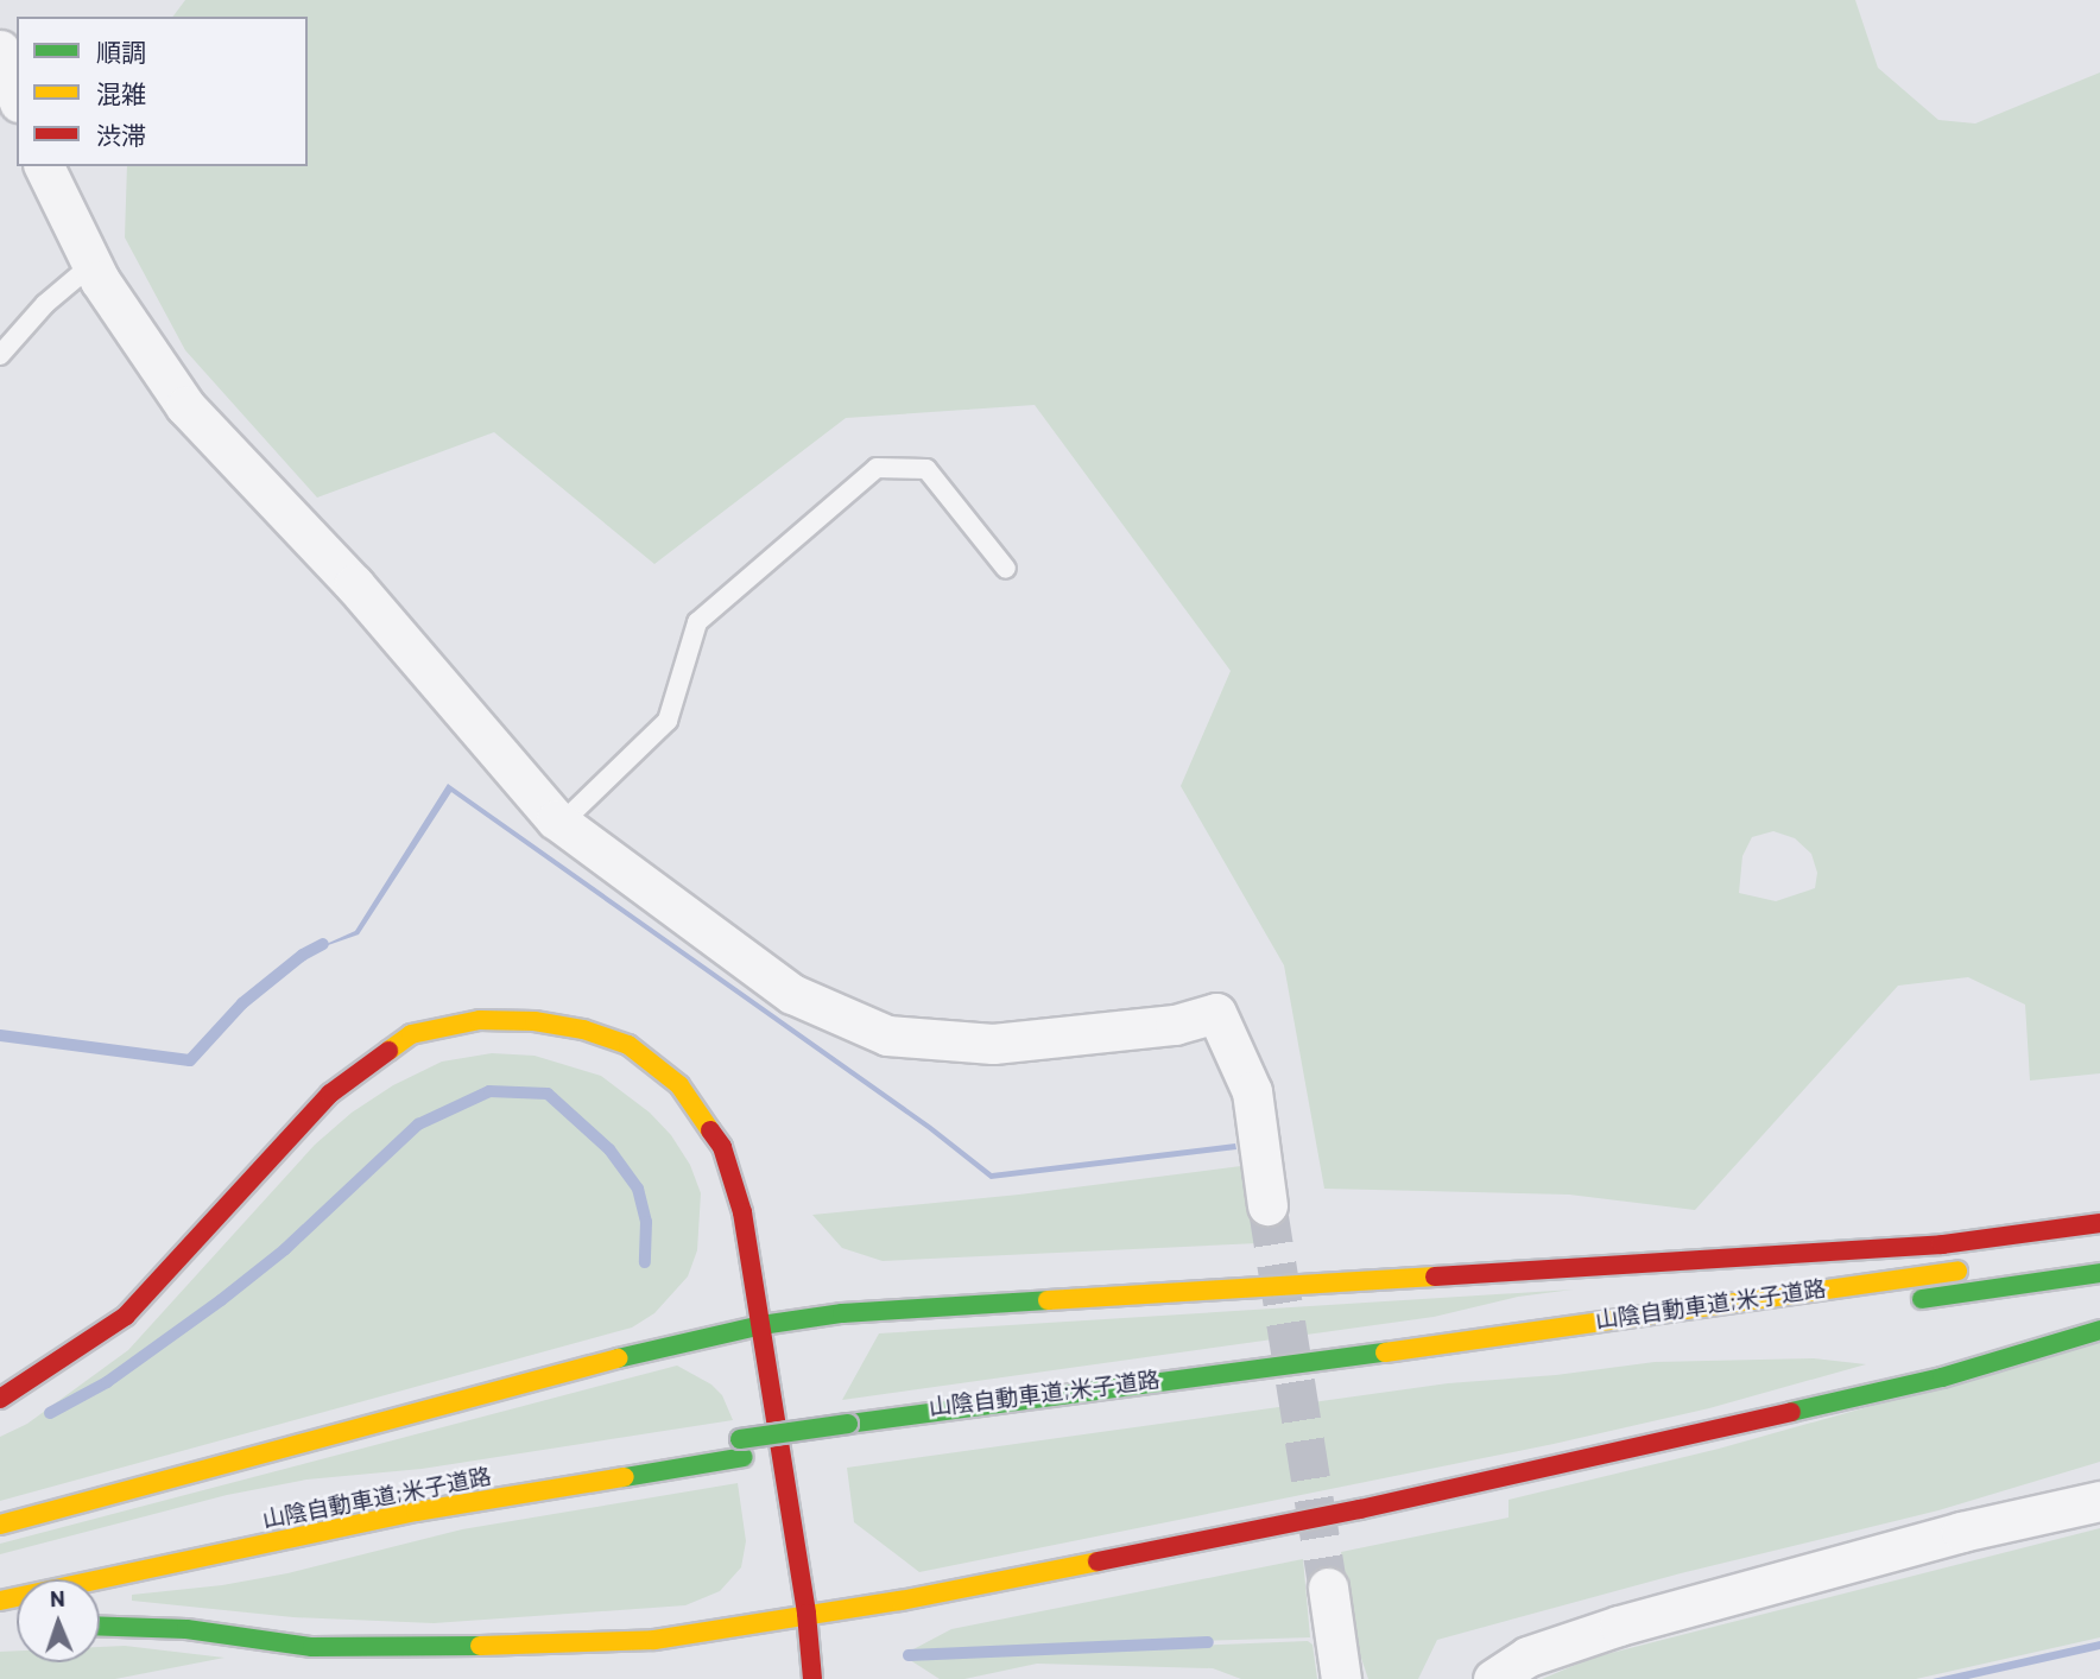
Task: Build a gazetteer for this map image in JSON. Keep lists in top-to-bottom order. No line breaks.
{"streets":{"main road":["山陰自動車道;米子道路"]},"legend":["順調","混雑","渋滞"],"north":"top"}
